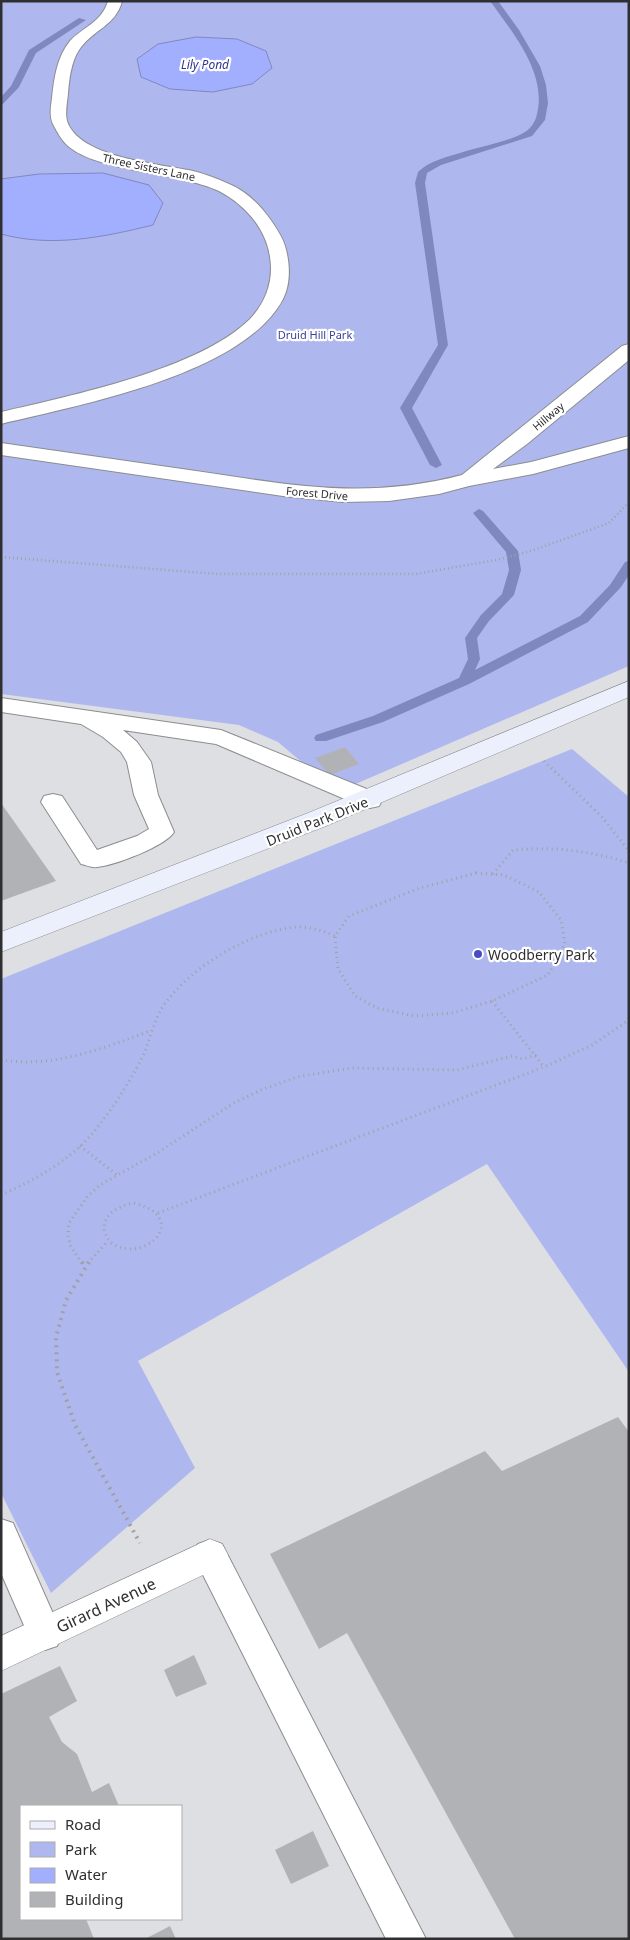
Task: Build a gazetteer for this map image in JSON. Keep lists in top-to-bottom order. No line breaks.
{"streets":{"main road":["Druid Park Drive"],"street":["Girard Avenue"],"lane":["Three Sisters Lane","Hillway","Forest Drive"]},"crossings":[["Hillway","Forest Drive"]],"water":["Lily Pond"],"parks":["Druid Hill Park"],"places":["Woodberry Park"],"legend":["Road","Park","Water","Building"]}
